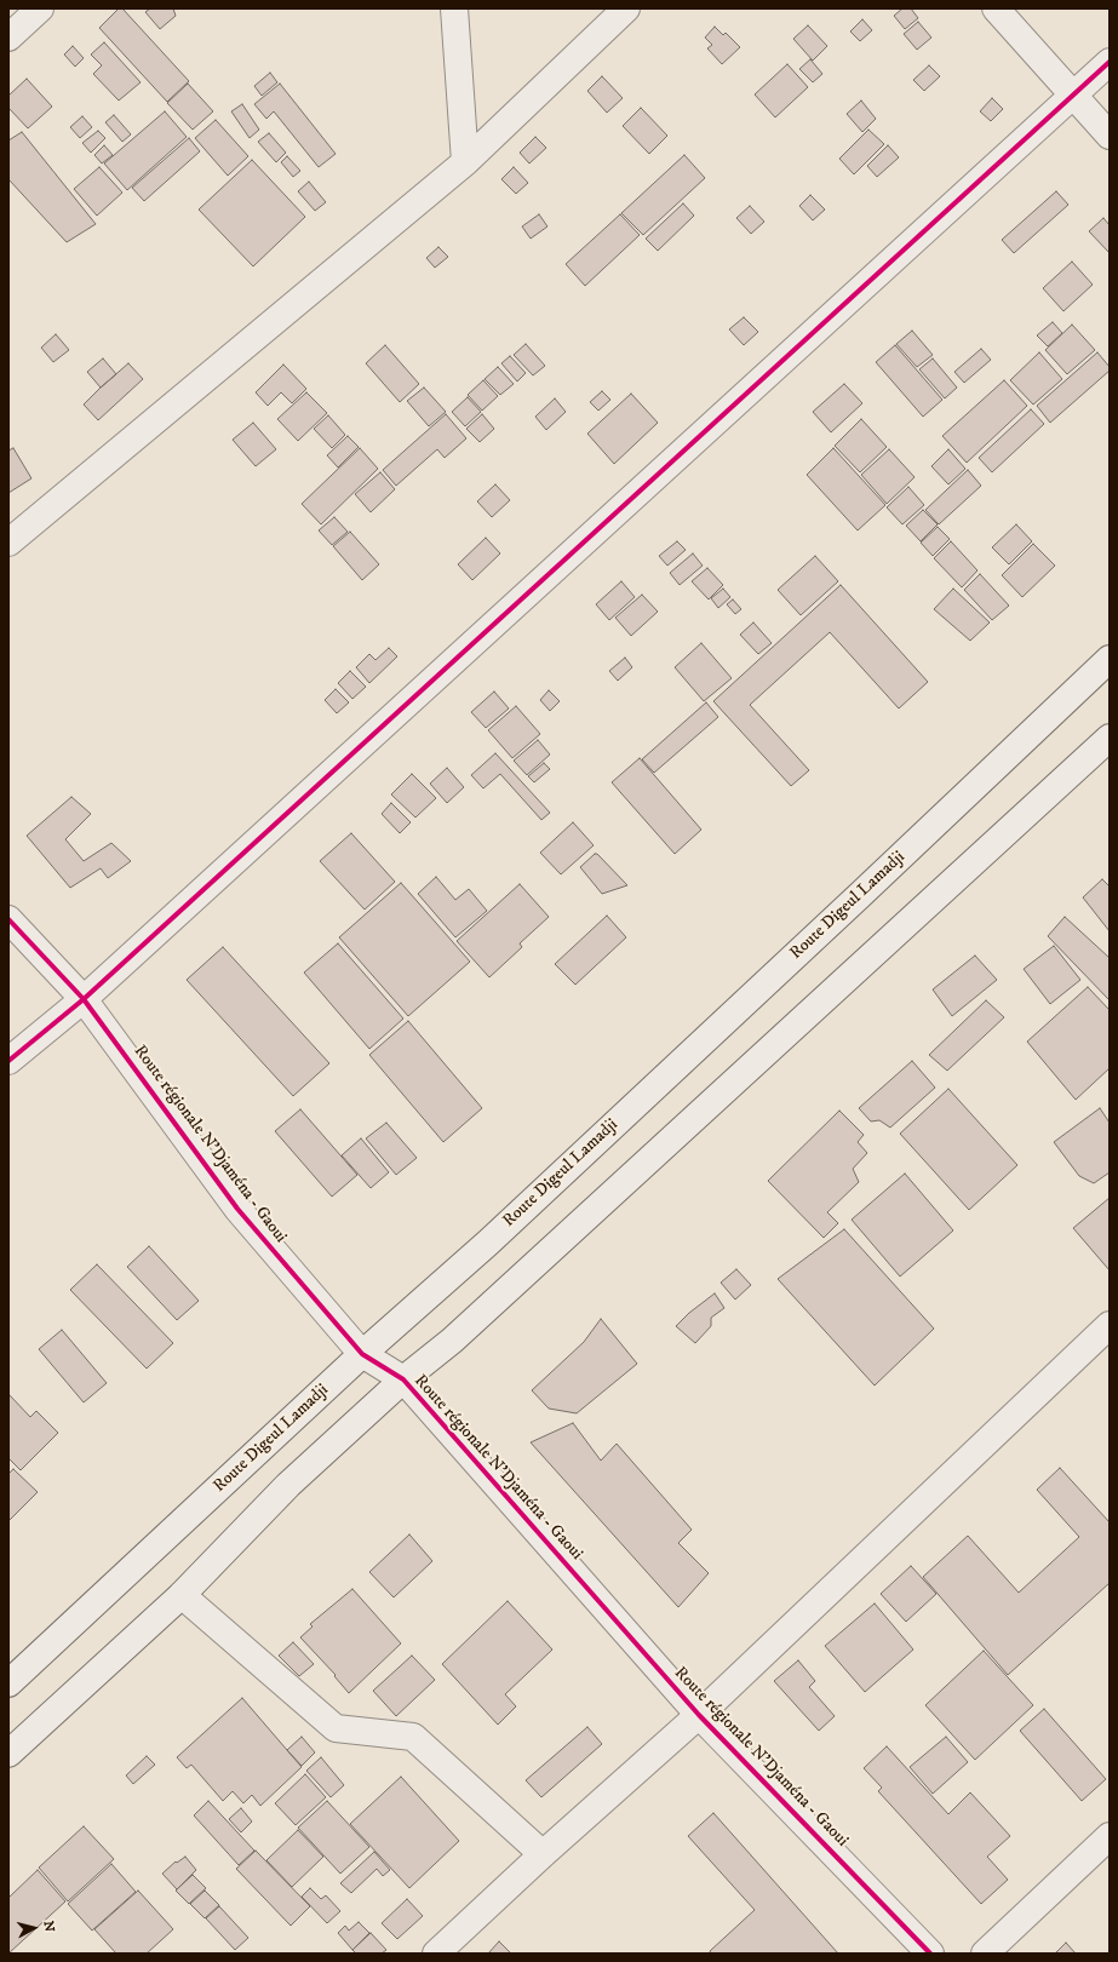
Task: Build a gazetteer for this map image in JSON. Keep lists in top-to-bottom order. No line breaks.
{"streets":{"street":["Route Digeul Lamadji","Route régionale N'Djaména - Gaoui"]},"crossings":[["Route Digeul Lamadji","Route régionale N'Djaména - Gaoui"]],"north":"right"}
